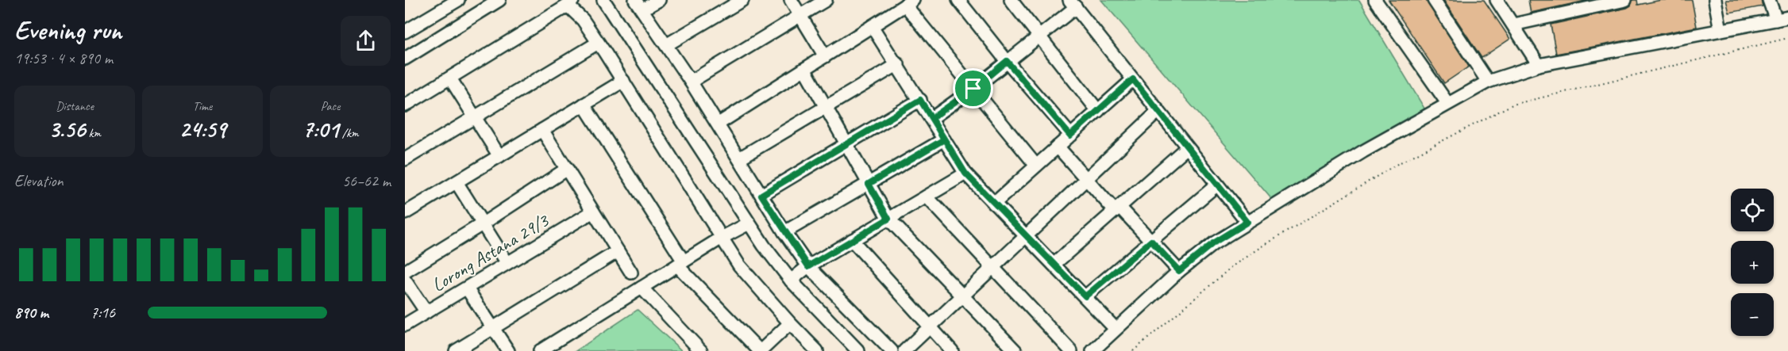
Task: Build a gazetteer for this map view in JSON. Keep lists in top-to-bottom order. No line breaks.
{"streets":{"street":["Lorong Astana 29/3"]},"page":{"heading":["Evening run","19:53 · 4 × 890 m"],"stats":[["Distance","3.56 km"],["Time","24:59"],["Pace","7:01 /km"]],"chart":["Elevation","56–62 m"],"map_buttons":["+","−"],"list":[{"name":"890 m","note":"7:16"}]}}
